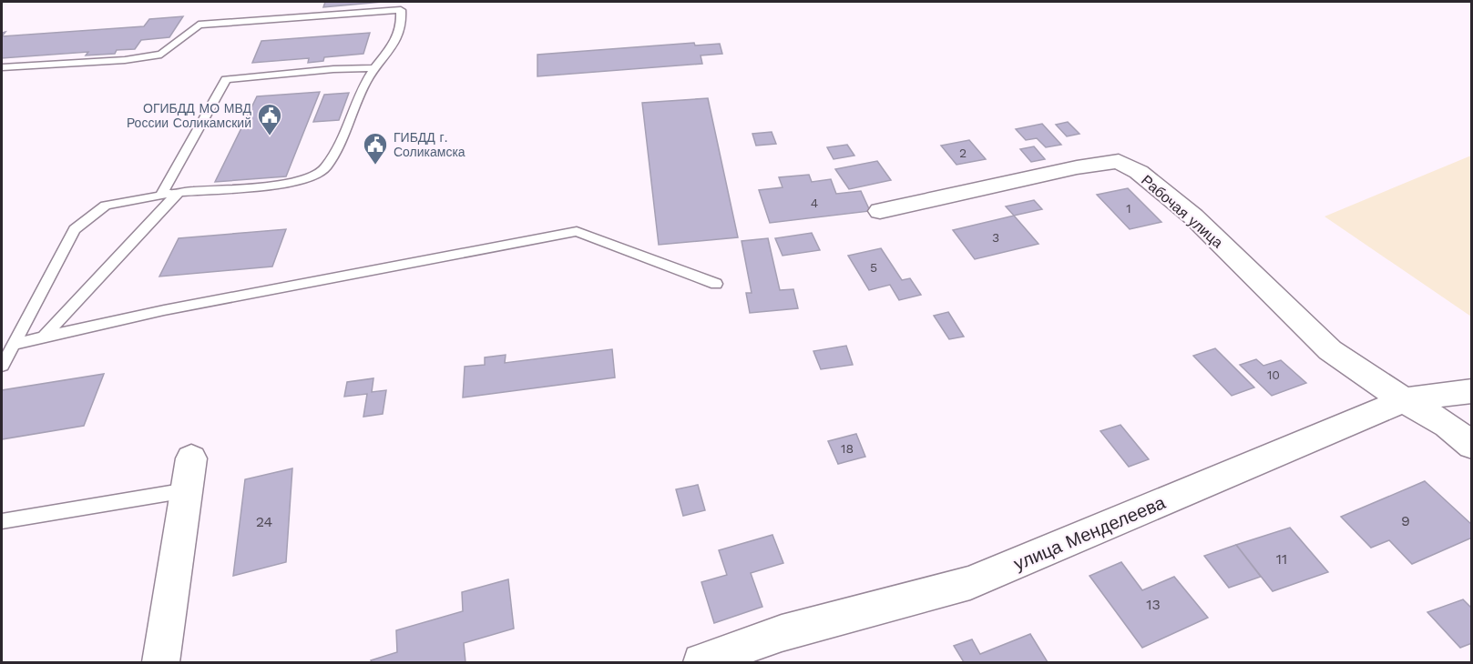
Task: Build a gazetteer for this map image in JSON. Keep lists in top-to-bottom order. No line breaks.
{"streets":{"street":["Рабочая улица","улица Менделеева"]},"crossings":[["Рабочая улица","улица Менделеева"]],"places":{"public building":["ОГИБДД МО МВД России Соликамский","ГИБДД г. Соликамска"]},"house_numbers":["2","4","1","3","5","10","18","9","24","11","13"]}
